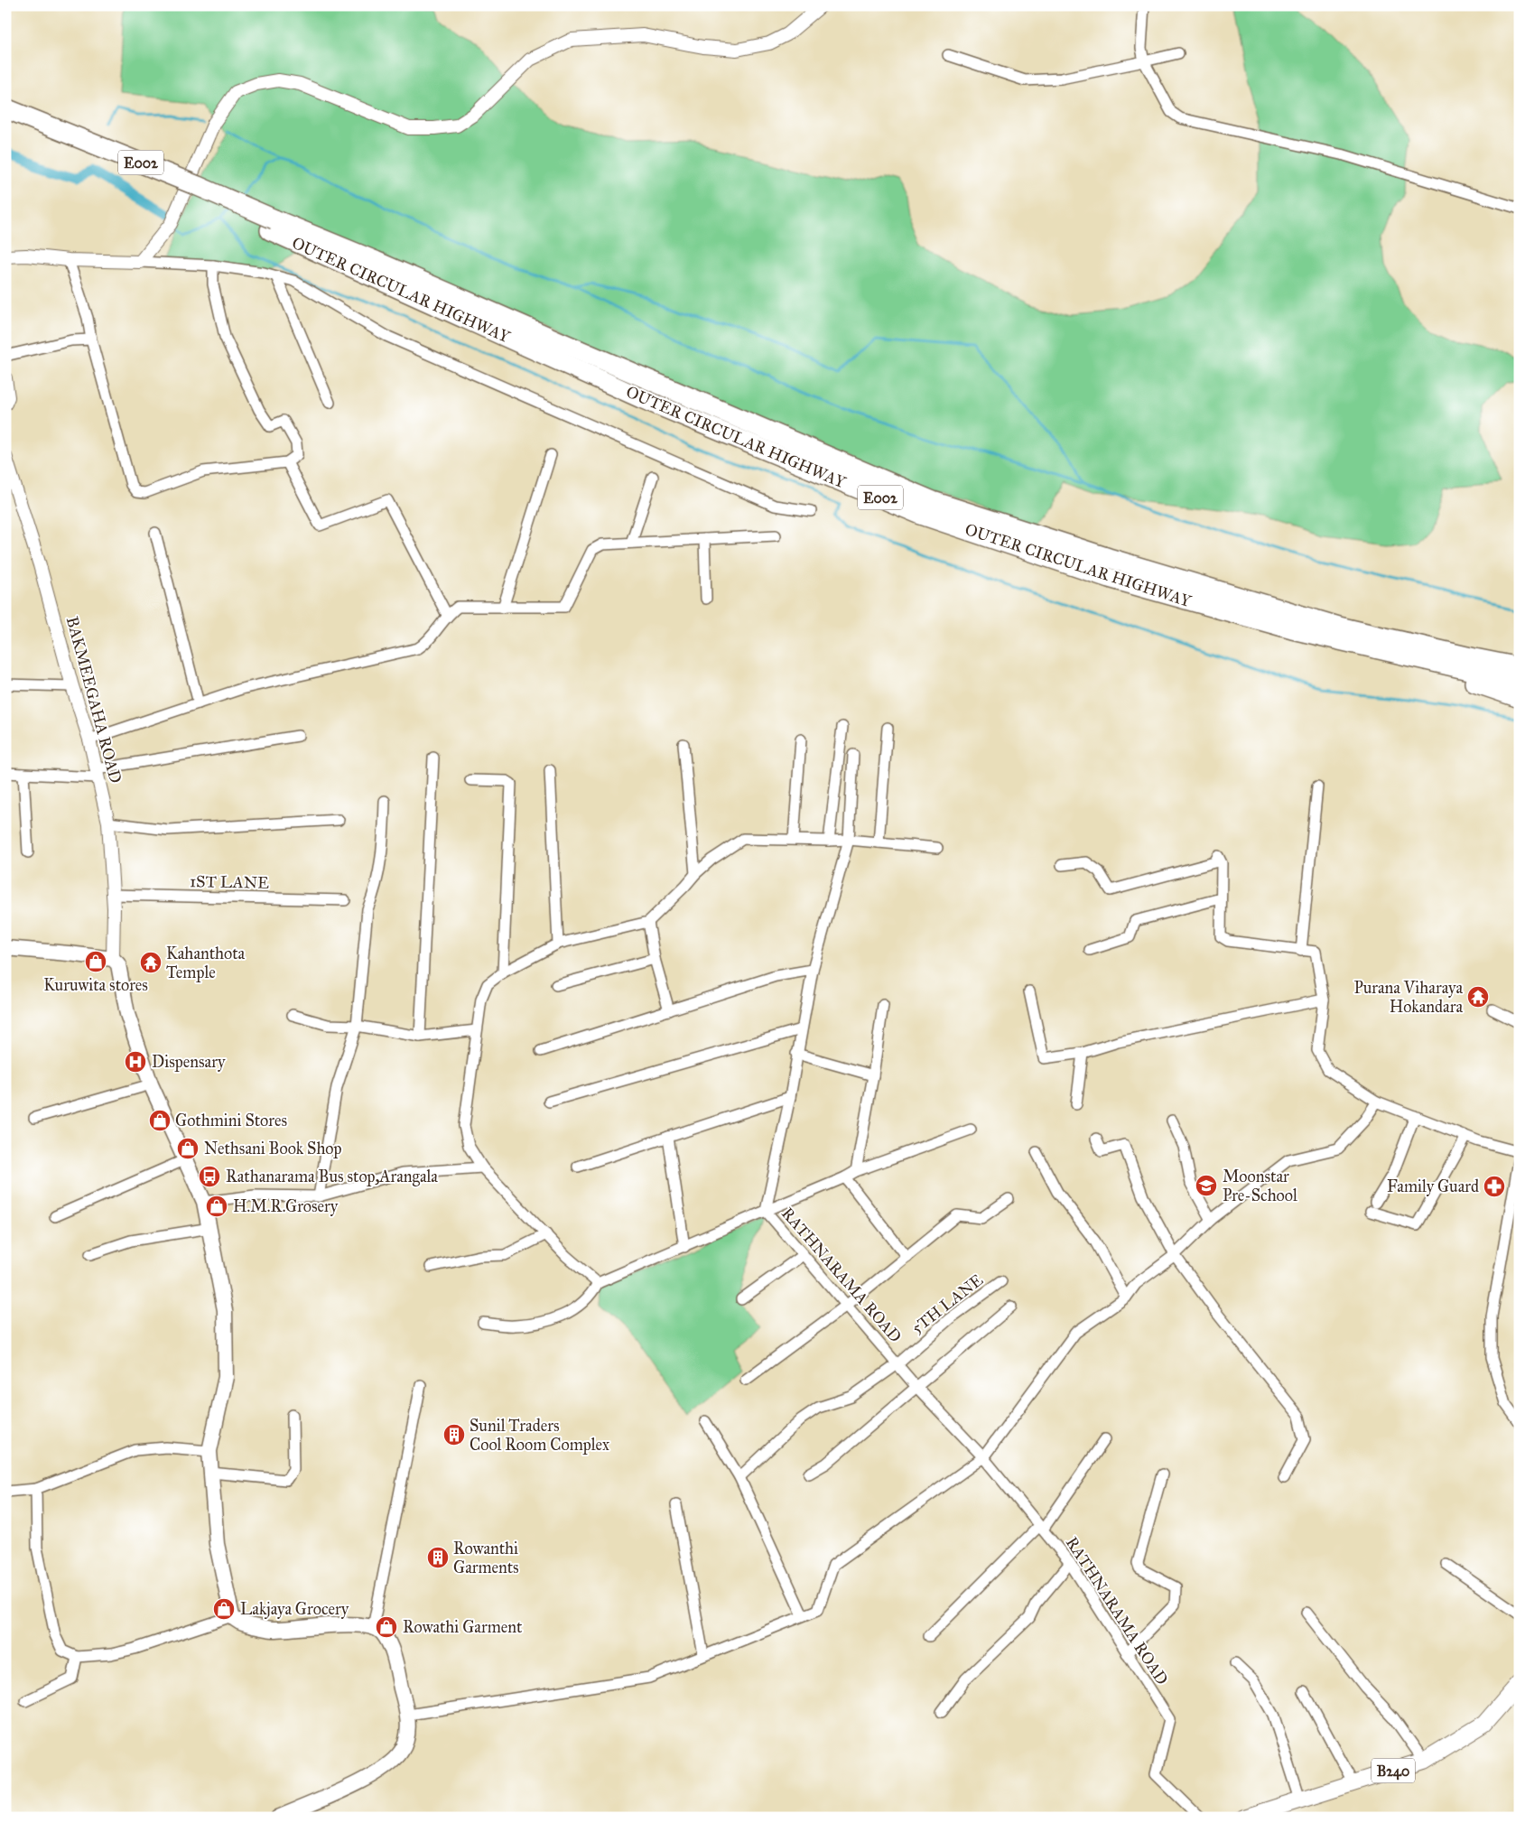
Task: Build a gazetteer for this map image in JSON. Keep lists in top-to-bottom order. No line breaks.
{"streets":{"highway":["E002","OUTER CIRCULAR HIGHWAY"],"main road":["B240"],"street":["BAKMEEGAHA ROAD","1ST LANE","RATHNARAMA ROAD","5TH LANE"]},"crossings":[["BAKMEEGAHA ROAD","1ST LANE"],["RATHNARAMA ROAD","5TH LANE"]],"places":{"shop":["Kuruwita stores","Gothmini Stores","Nethsani Book Shop","H.M.R.Grosery","Lakjaya Grocery","Rowathi Garment"],"temple":["Kahanthota Temple","Purana Viharaya Hokandara"],"hospital":["Dispensary"],"bus stop":["Rathanarama Bus stop,Arangala"],"school or university":["Moonstar Pre-School"],"pharmacy":["Family Guard"],"building":["Sunil Traders Cool Room Complex","Rowanthi Garments"]}}
